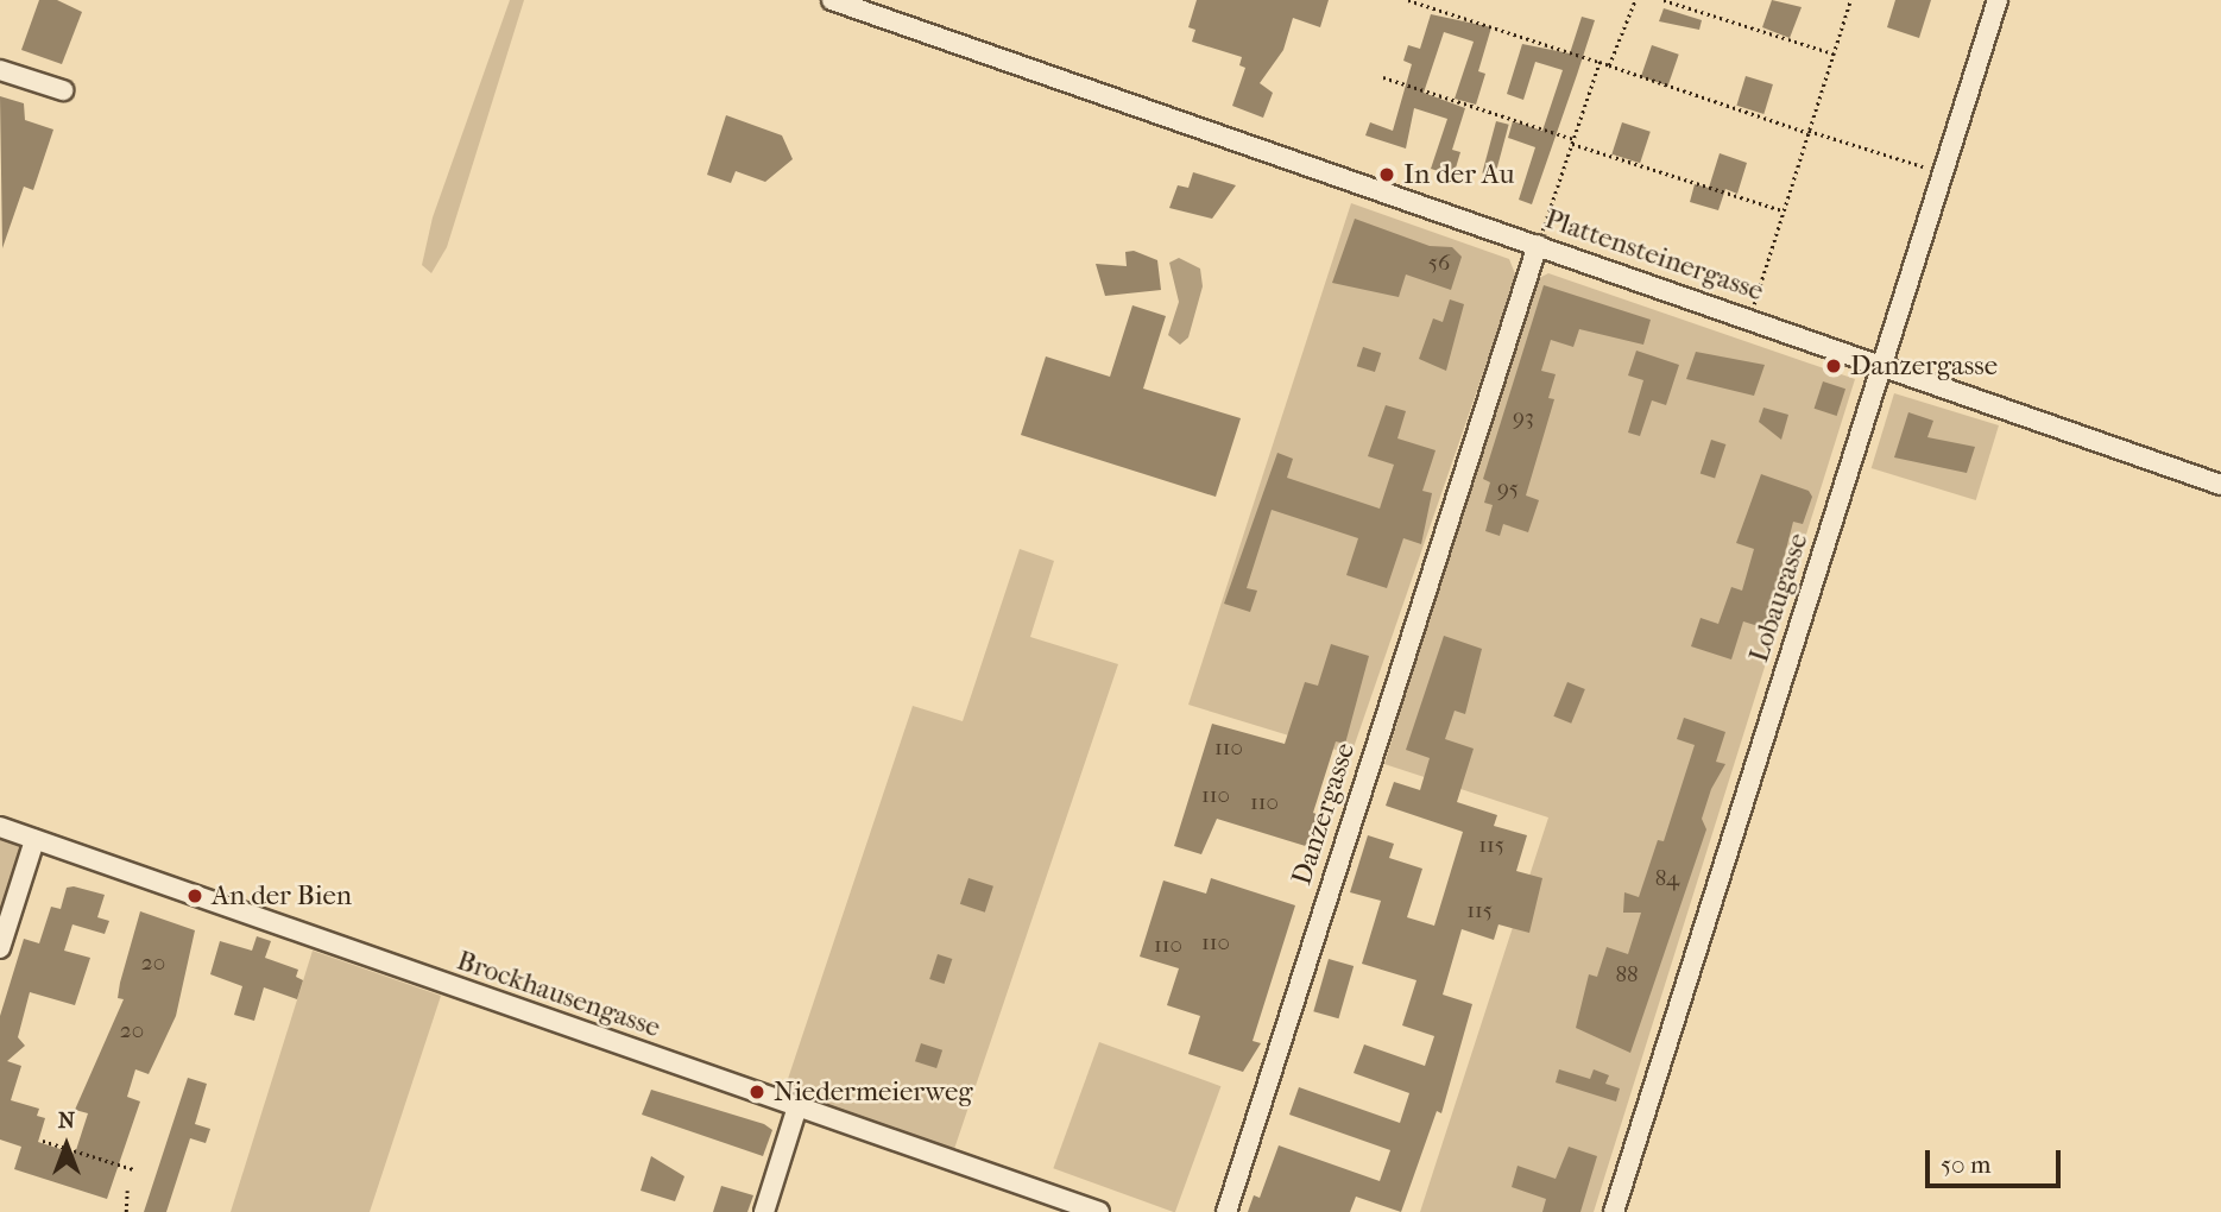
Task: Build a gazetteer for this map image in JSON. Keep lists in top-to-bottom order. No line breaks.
{"streets":{"street":["Plattensteinergasse","Lobaugasse","Danzergasse","Brockhausengasse"]},"crossings":[["Plattensteinergasse","Lobaugasse"],["Plattensteinergasse","Danzergasse"]],"places":["In der Au","Danzergasse","An der Bien","Niedermeierweg"],"house_numbers":["56","93","95","110","110","110","115","84","115","110","110","20","88","20"],"scale_bar":"50 m","north":"top"}
